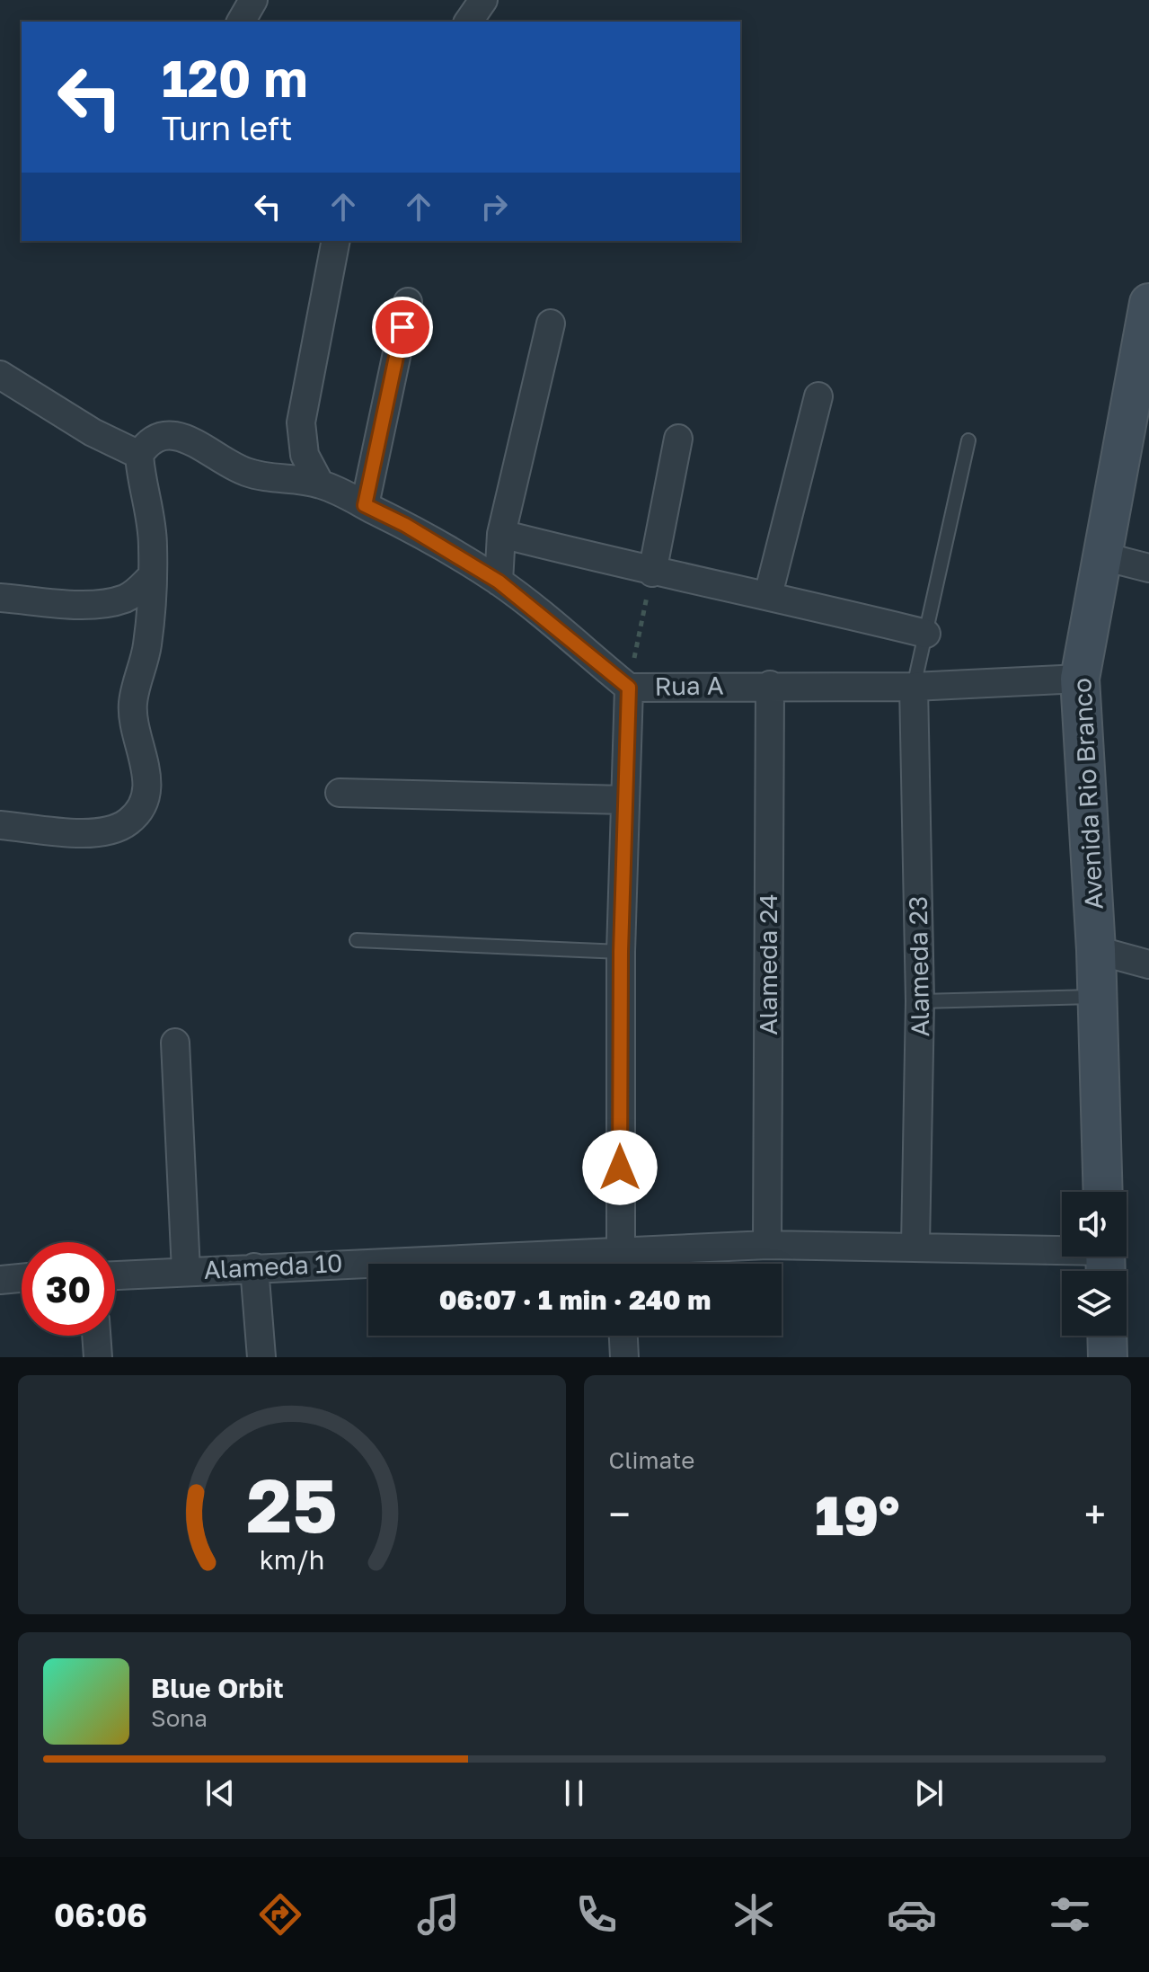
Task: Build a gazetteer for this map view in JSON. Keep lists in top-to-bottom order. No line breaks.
{"streets":{"street":["Rua A","Avenida Rio Branco","Alameda 24","Alameda 23","Alameda 10"]},"crossings":[["Rua A","Avenida Rio Branco"],["Rua A","Alameda 24"],["Rua A","Alameda 23"],["Rua A","Alameda 10"],["Alameda 24","Alameda 10"],["Alameda 23","Alameda 10"]],"page":{"turn":["120 m","Turn left"],"limit":"30","trip":"06:07 · 1 min · 240 m","tile":"Climate","heat":["−","19°","+"],"song":["Blue Orbit","Sona"],"tabs":"06:06","gauge":["25","km/h"]}}
